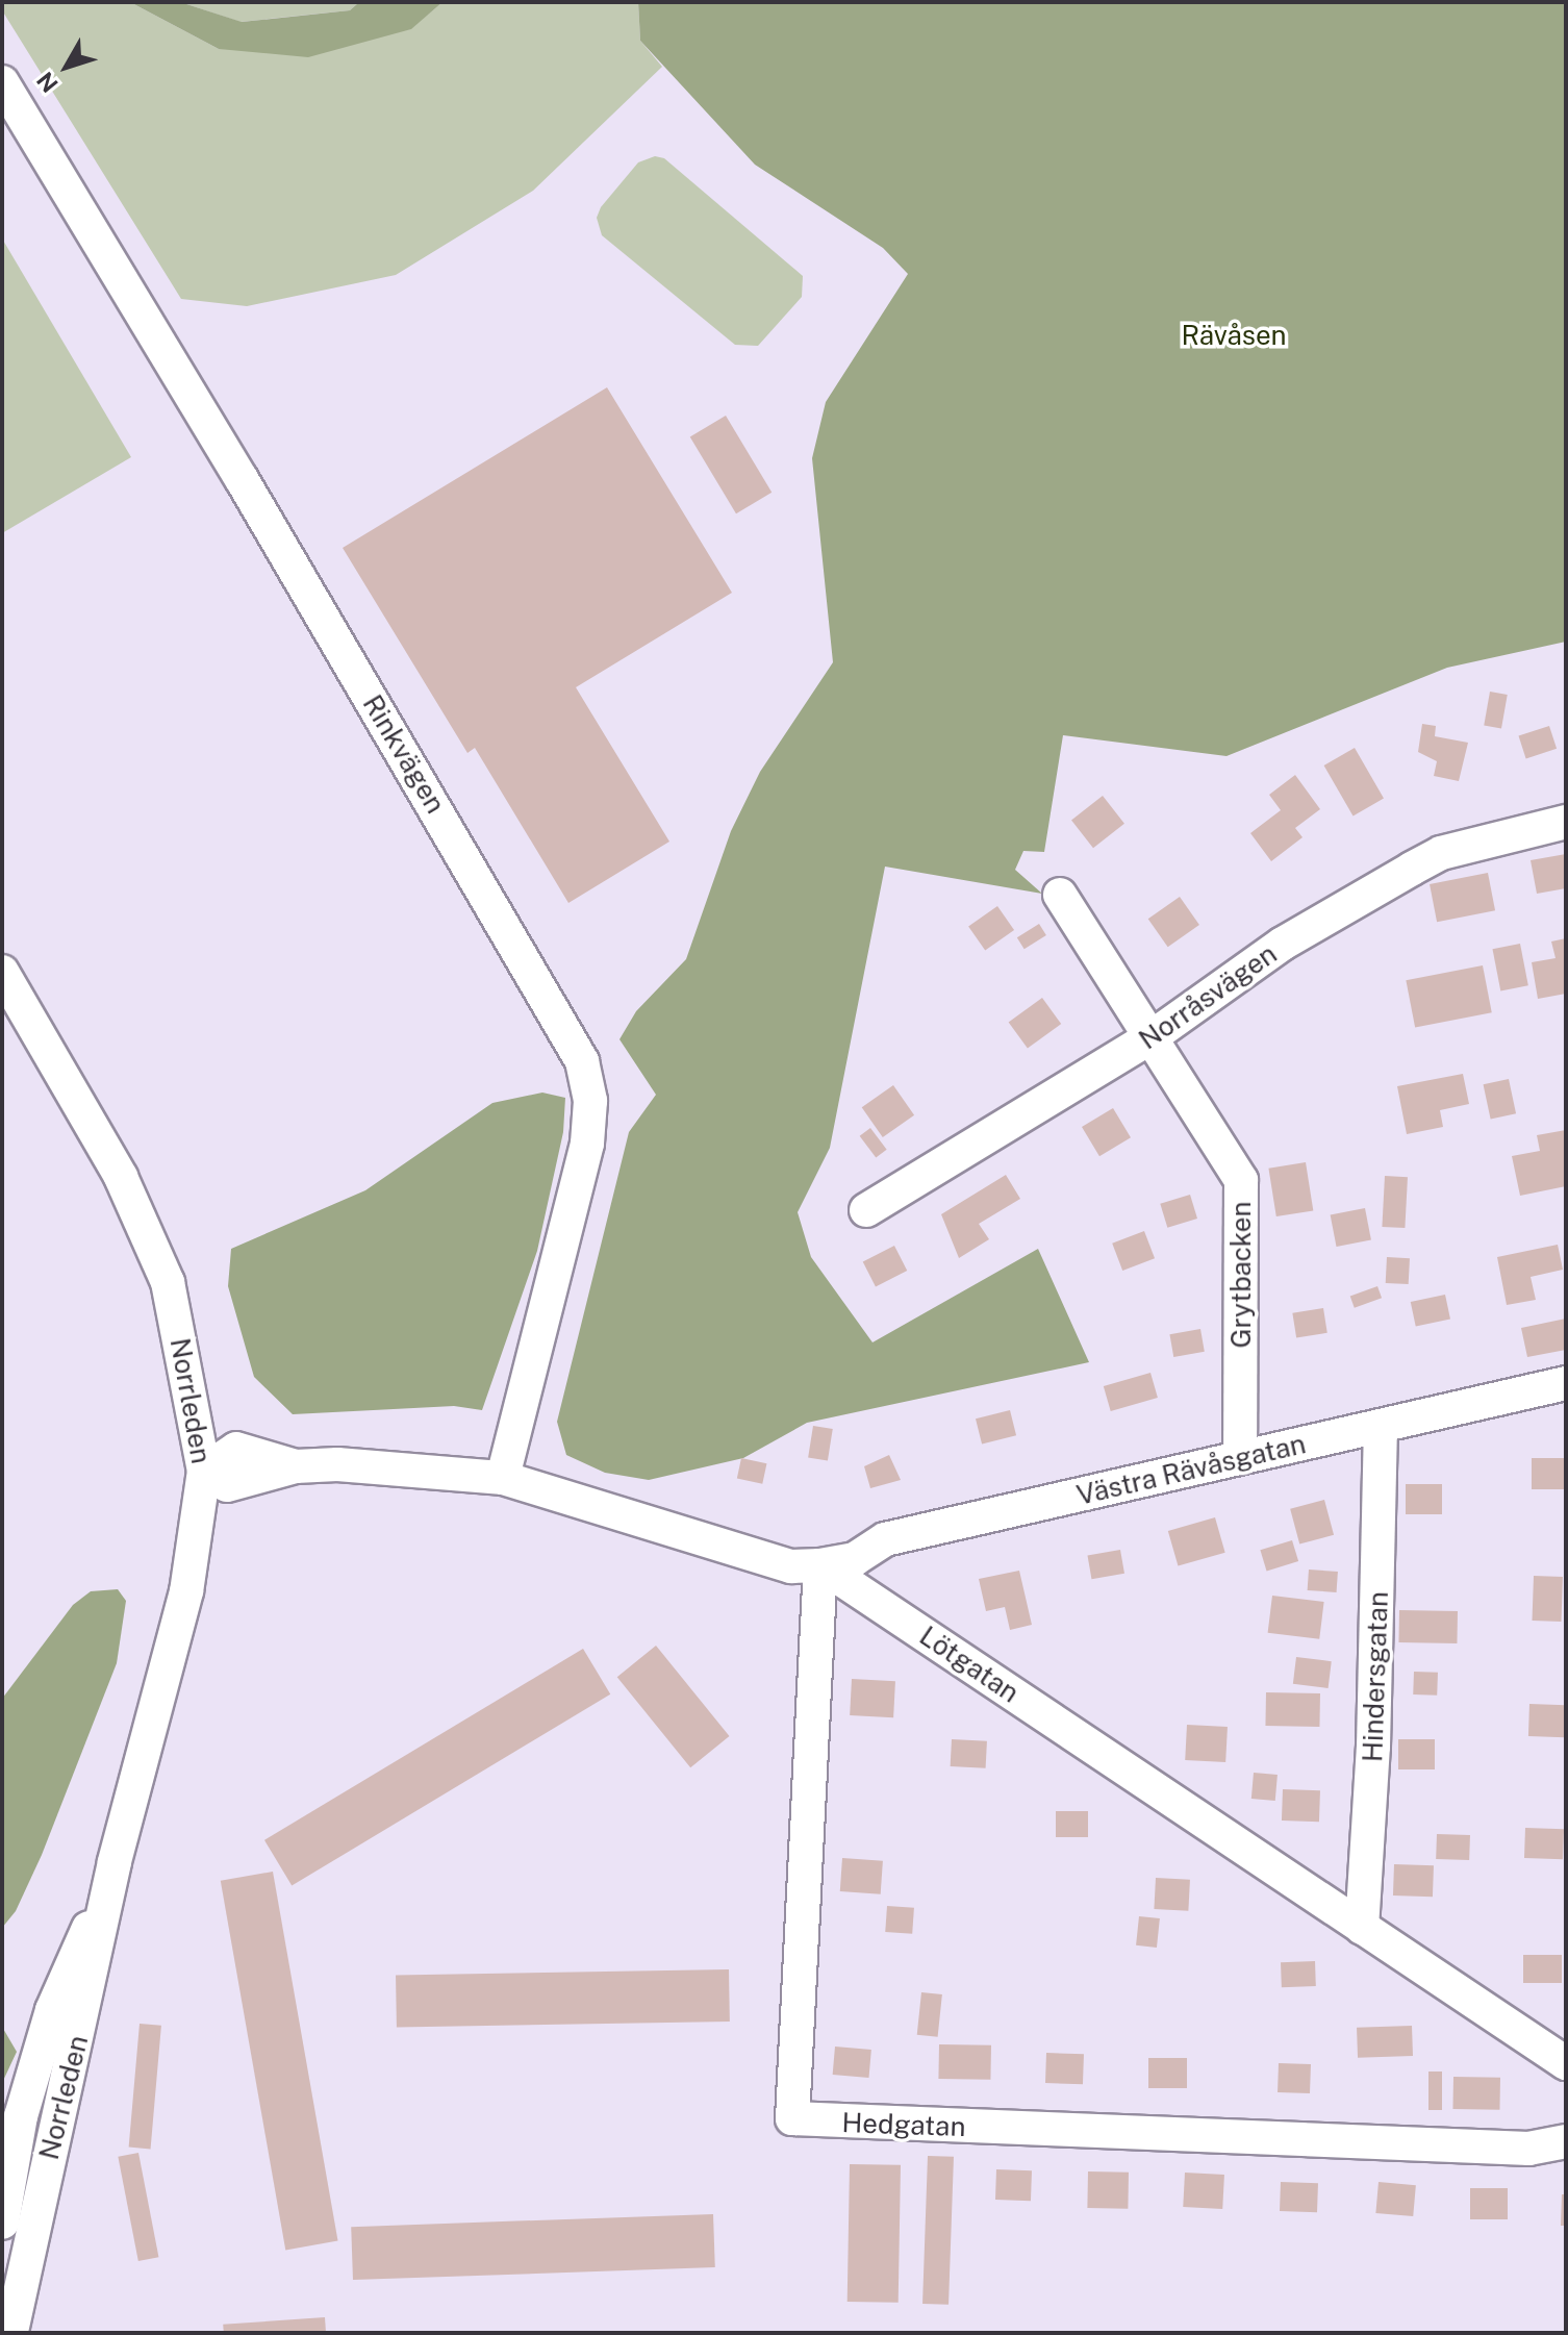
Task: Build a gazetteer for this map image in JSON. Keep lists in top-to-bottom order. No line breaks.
{"streets":{"street":["Rinkvägen","Norråsvägen","Grytbacken","Norrleden","Västra Rävåsgatan","Lötgatan","Hindersgatan","Hedgatan"]},"crossings":[["Norråsvägen","Grytbacken"],["Grytbacken","Västra Rävåsgatan"],["Västra Rävåsgatan","Lötgatan"],["Västra Rävåsgatan","Hindersgatan"],["Västra Rävåsgatan","Hedgatan"],["Lötgatan","Hindersgatan"],["Lötgatan","Hedgatan"]],"parks":["Rävåsen"],"north":"bottom left"}
